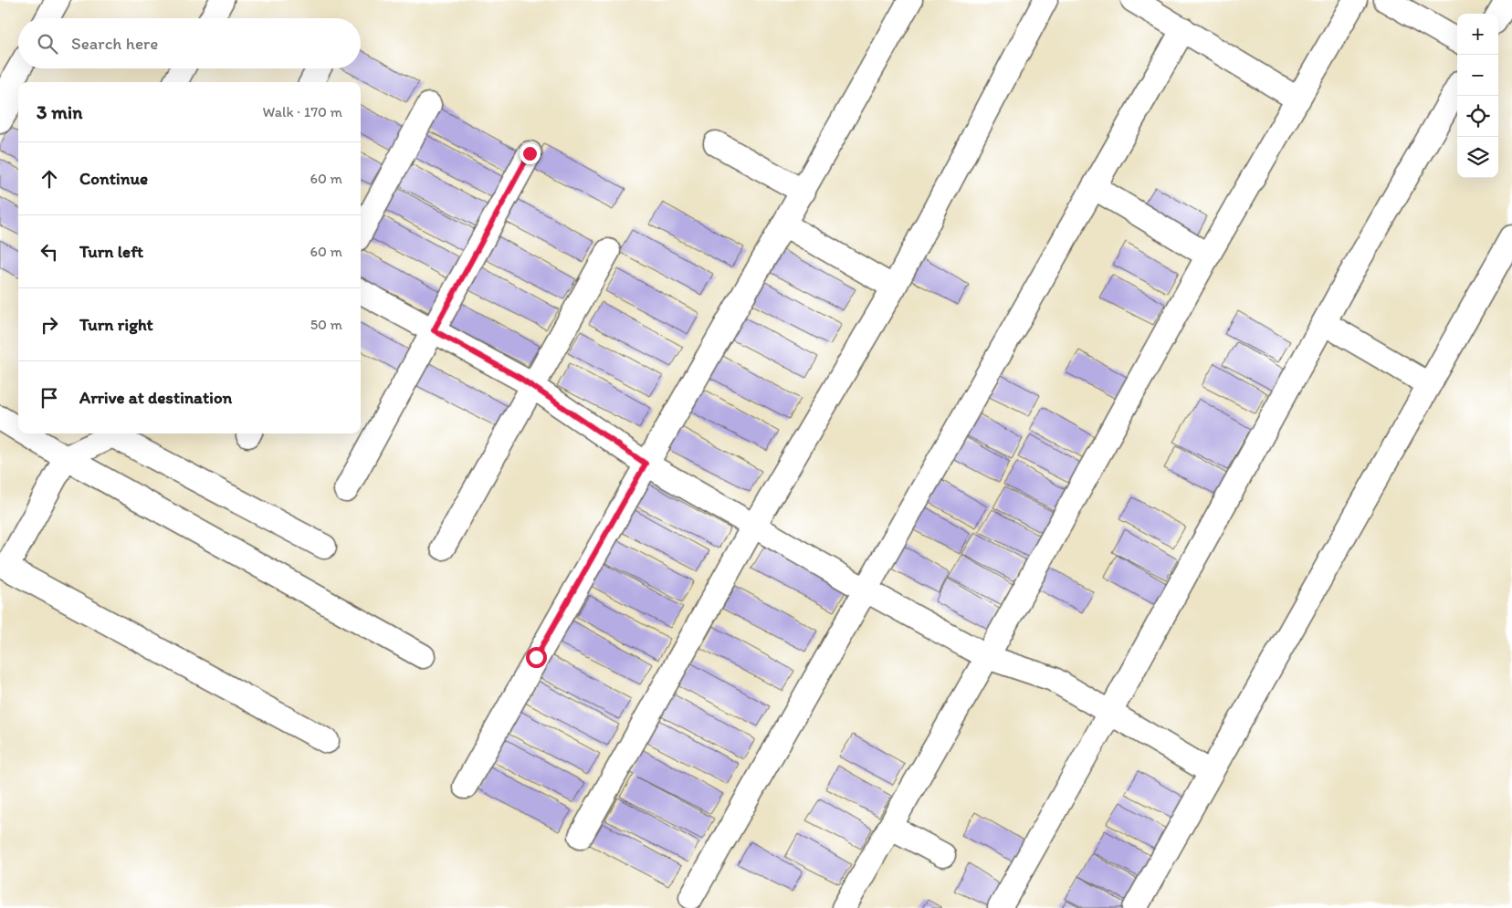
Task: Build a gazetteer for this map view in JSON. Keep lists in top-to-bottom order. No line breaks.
{"page":{"map_buttons":["+","−"],"search":"Search here","heading":["3 min","Walk · 170 m"],"list":[["Continue","60 m"],["Turn left","60 m"],["Turn right","50 m"],"Arrive at destination"]}}
